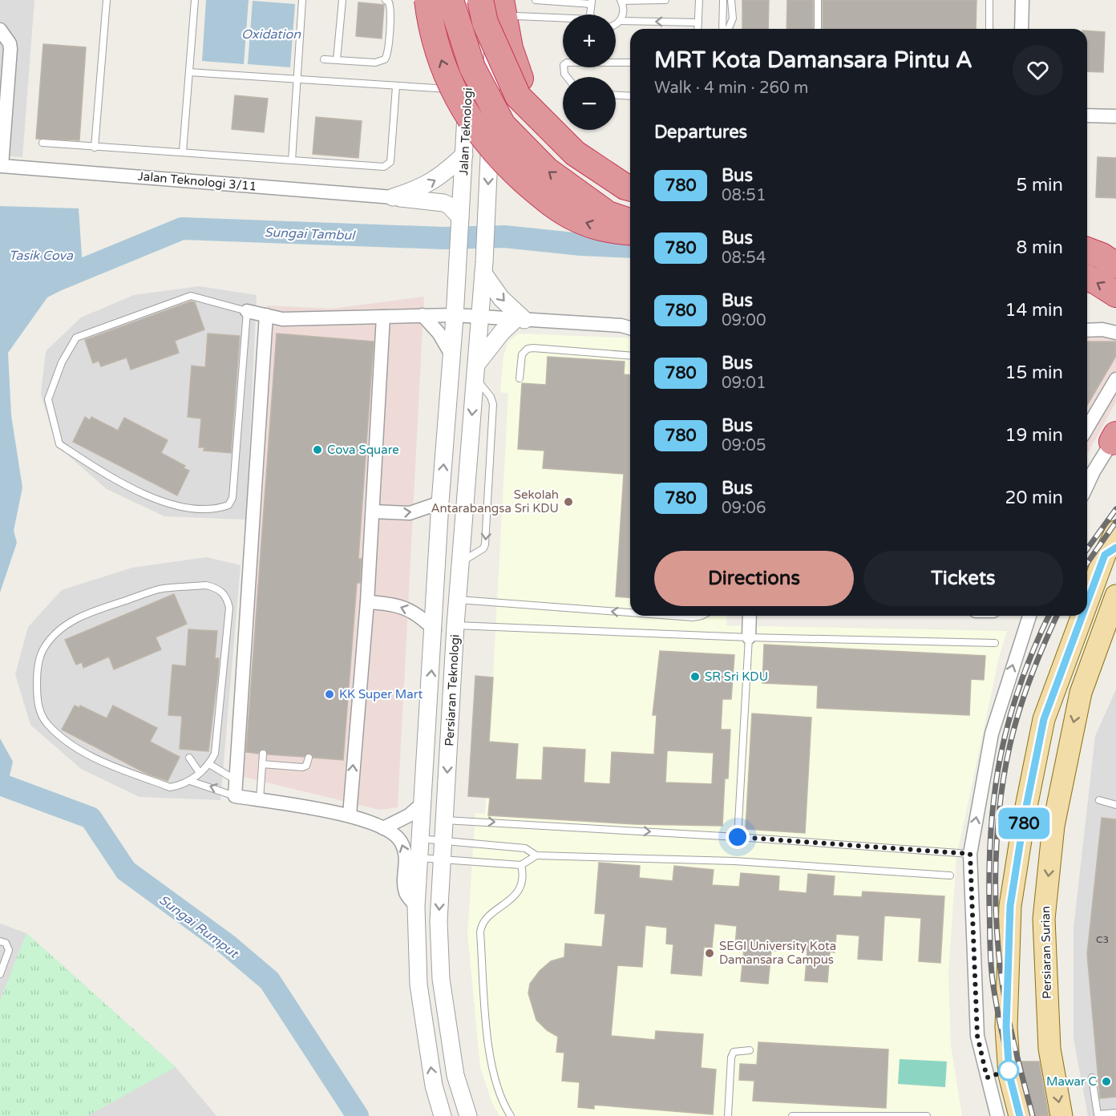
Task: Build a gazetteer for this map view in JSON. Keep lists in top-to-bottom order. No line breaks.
{"streets":{"main road":["Persiaran Surian"],"street":["Jalan Teknologi","Jalan Teknologi 3/11","Persiaran Teknologi"]},"crossings":[["Jalan Teknologi","Persiaran Teknologi"]],"water":["Oxidation","Sungai Tambul","Tasik Cova","Sungai Rumput"],"places":["Cova Square","Sekolah Antarabangsa Sri KDU","SR Sri KDU","KK Super Mart","SEGI University Kota Damansara Campus","Mawar C"],"lines":["bus line 780"],"house_numbers":["C3"],"page":{"on_map":"780","map_buttons":["+","−"],"heading":[["MRT Kota Damansara Pintu A","Walk · 4 min · 260 m"],"Departures"],"list":[{"mark":"780","name":"Bus","note":"08:51","value":"5 min"},{"mark":"780","name":"Bus","note":"08:54","value":"8 min"},{"mark":"780","name":"Bus","note":"09:00","value":"14 min"},{"mark":"780","name":"Bus","note":"09:01","value":"15 min"},{"mark":"780","name":"Bus","note":"09:05","value":"19 min"},{"mark":"780","name":"Bus","note":"09:06","value":"20 min"}],"buttons":["Directions","Tickets"]}}
